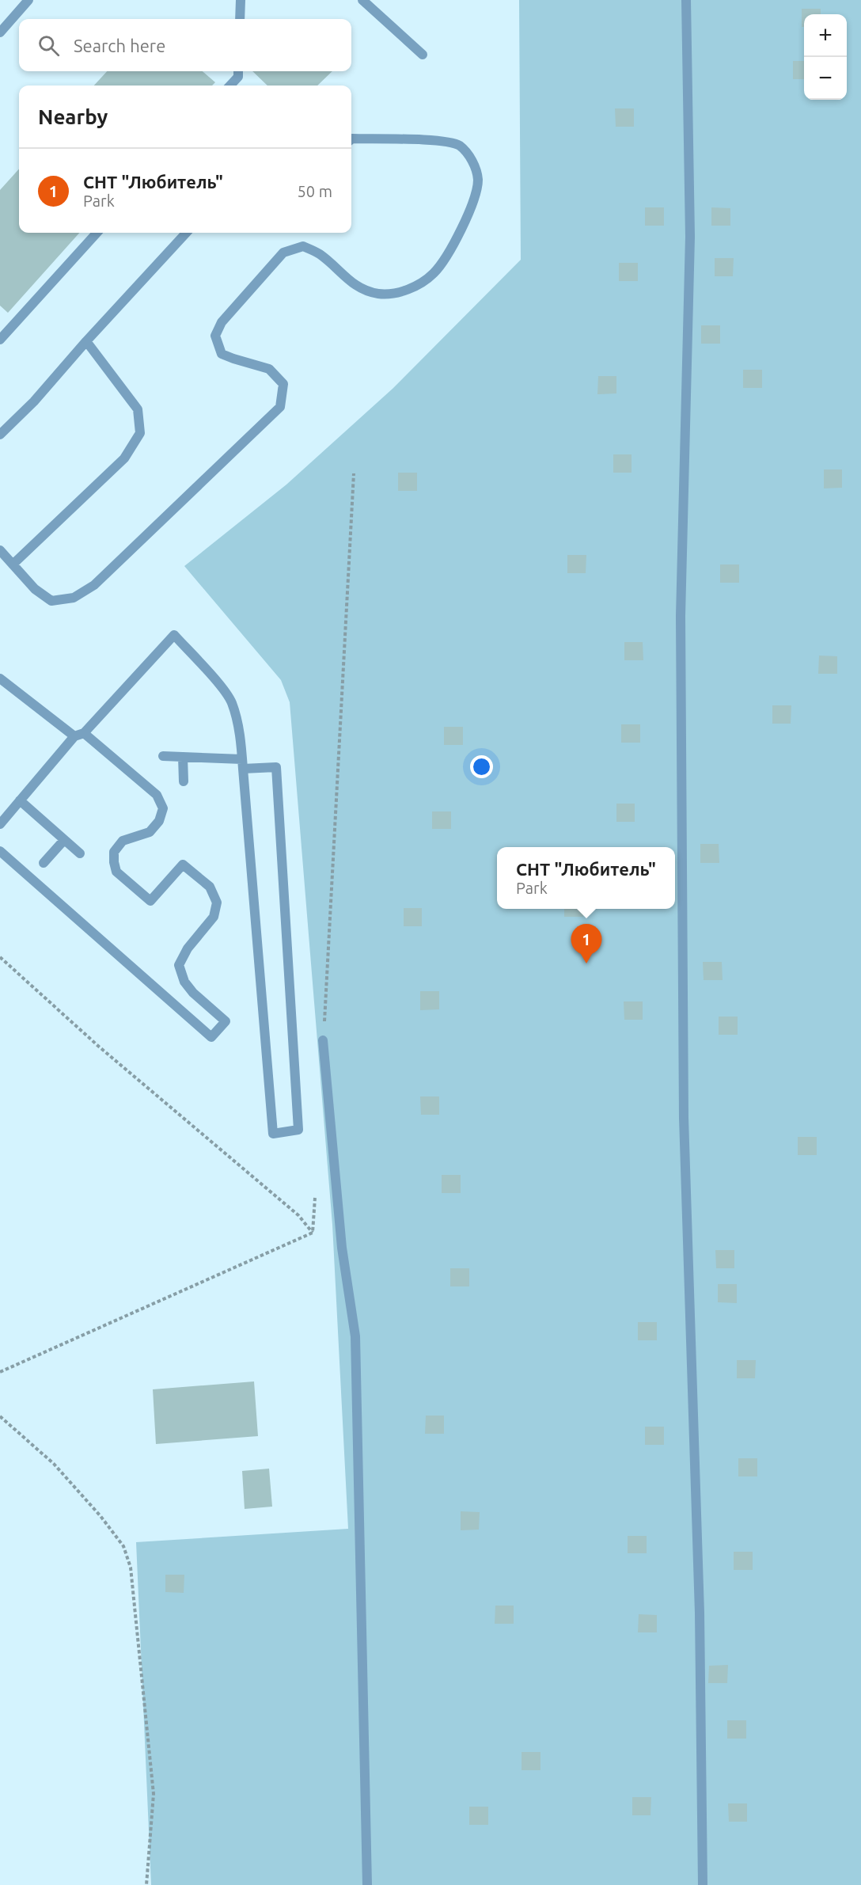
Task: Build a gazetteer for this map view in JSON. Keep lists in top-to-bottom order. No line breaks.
{"page":{"map_buttons":["+","−"],"search":"Search here","heading":"Nearby","list":[{"mark":"1","name":"СНТ \"Любитель\"","note":"Park","value":"50 m"}],"popup":["СНТ \"Любитель\"","Park"],"pins":"1"}}
